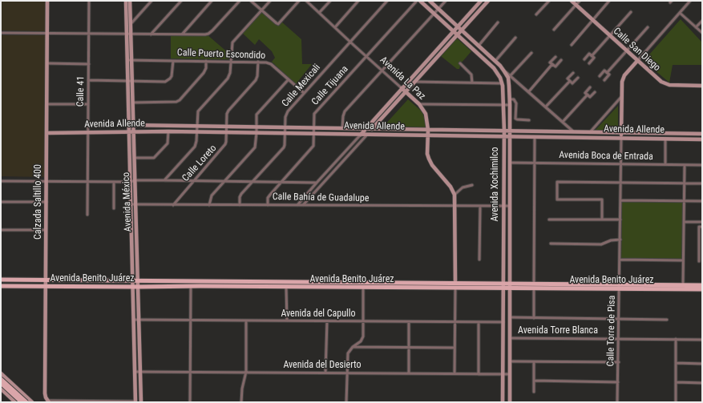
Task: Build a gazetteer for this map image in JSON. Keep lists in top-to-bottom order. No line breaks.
{"streets":{"main road":["Avenida Benito Juárez"],"street":["Calle San Diego","Calle Puerto Escondido","Avenida La Paz","Calle Mexicali","Calle Tijuana","Calle 41","Avenida Allende","Avenida Boca de Entrada","Calle Loreto","Avenida Xochimilco","Calle Bahía de Guadalupe","Calzada Saltillo 400","Avenida México","Avenida del Capullo","Avenida Torre Blanca","Calle Torre de Pisa","Avenida del Desierto"]},"crossings":[["Calle Puerto Escondido","Calle Mexicali"],["Calle Puerto Escondido","Calle Loreto"],["Calle Puerto Escondido","Avenida México"],["Avenida La Paz","Calle Mexicali"],["Avenida La Paz","Calle Tijuana"],["Avenida La Paz","Avenida Allende"],["Avenida La Paz","Calle Bahía de Guadalupe"],["Avenida La Paz","Avenida Benito Juárez"],["Calle Mexicali","Avenida Allende"],["Calle Mexicali","Calle Bahía de Guadalupe"],["Calle Tijuana","Avenida Allende"],["Calle Tijuana","Calle Bahía de Guadalupe"],["Calle 41","Avenida Allende"],["Avenida Allende","Calle Loreto"],["Avenida Allende","Avenida Xochimilco"],["Avenida Allende","Calzada Saltillo 400"],["Avenida Allende","Avenida México"],["Avenida Allende","Calle Torre de Pisa"],["Avenida Boca de Entrada","Avenida Xochimilco"],["Avenida Boca de Entrada","Calle Torre de Pisa"],["Calle Loreto","Calle Bahía de Guadalupe"],["Avenida Xochimilco","Calle Bahía de Guadalupe"],["Avenida Xochimilco","Avenida Benito Juárez"],["Avenida Xochimilco","Avenida del Capullo"],["Avenida Xochimilco","Avenida Torre Blanca"],["Avenida Xochimilco","Avenida del Desierto"],["Calle Bahía de Guadalupe","Avenida México"],["Calzada Saltillo 400","Avenida Benito Juárez"],["Avenida México","Avenida Benito Juárez"],["Avenida México","Avenida del Capullo"],["Avenida México","Avenida del Desierto"],["Avenida Benito Juárez","Calle Torre de Pisa"],["Avenida Torre Blanca","Calle Torre de Pisa"]]}
